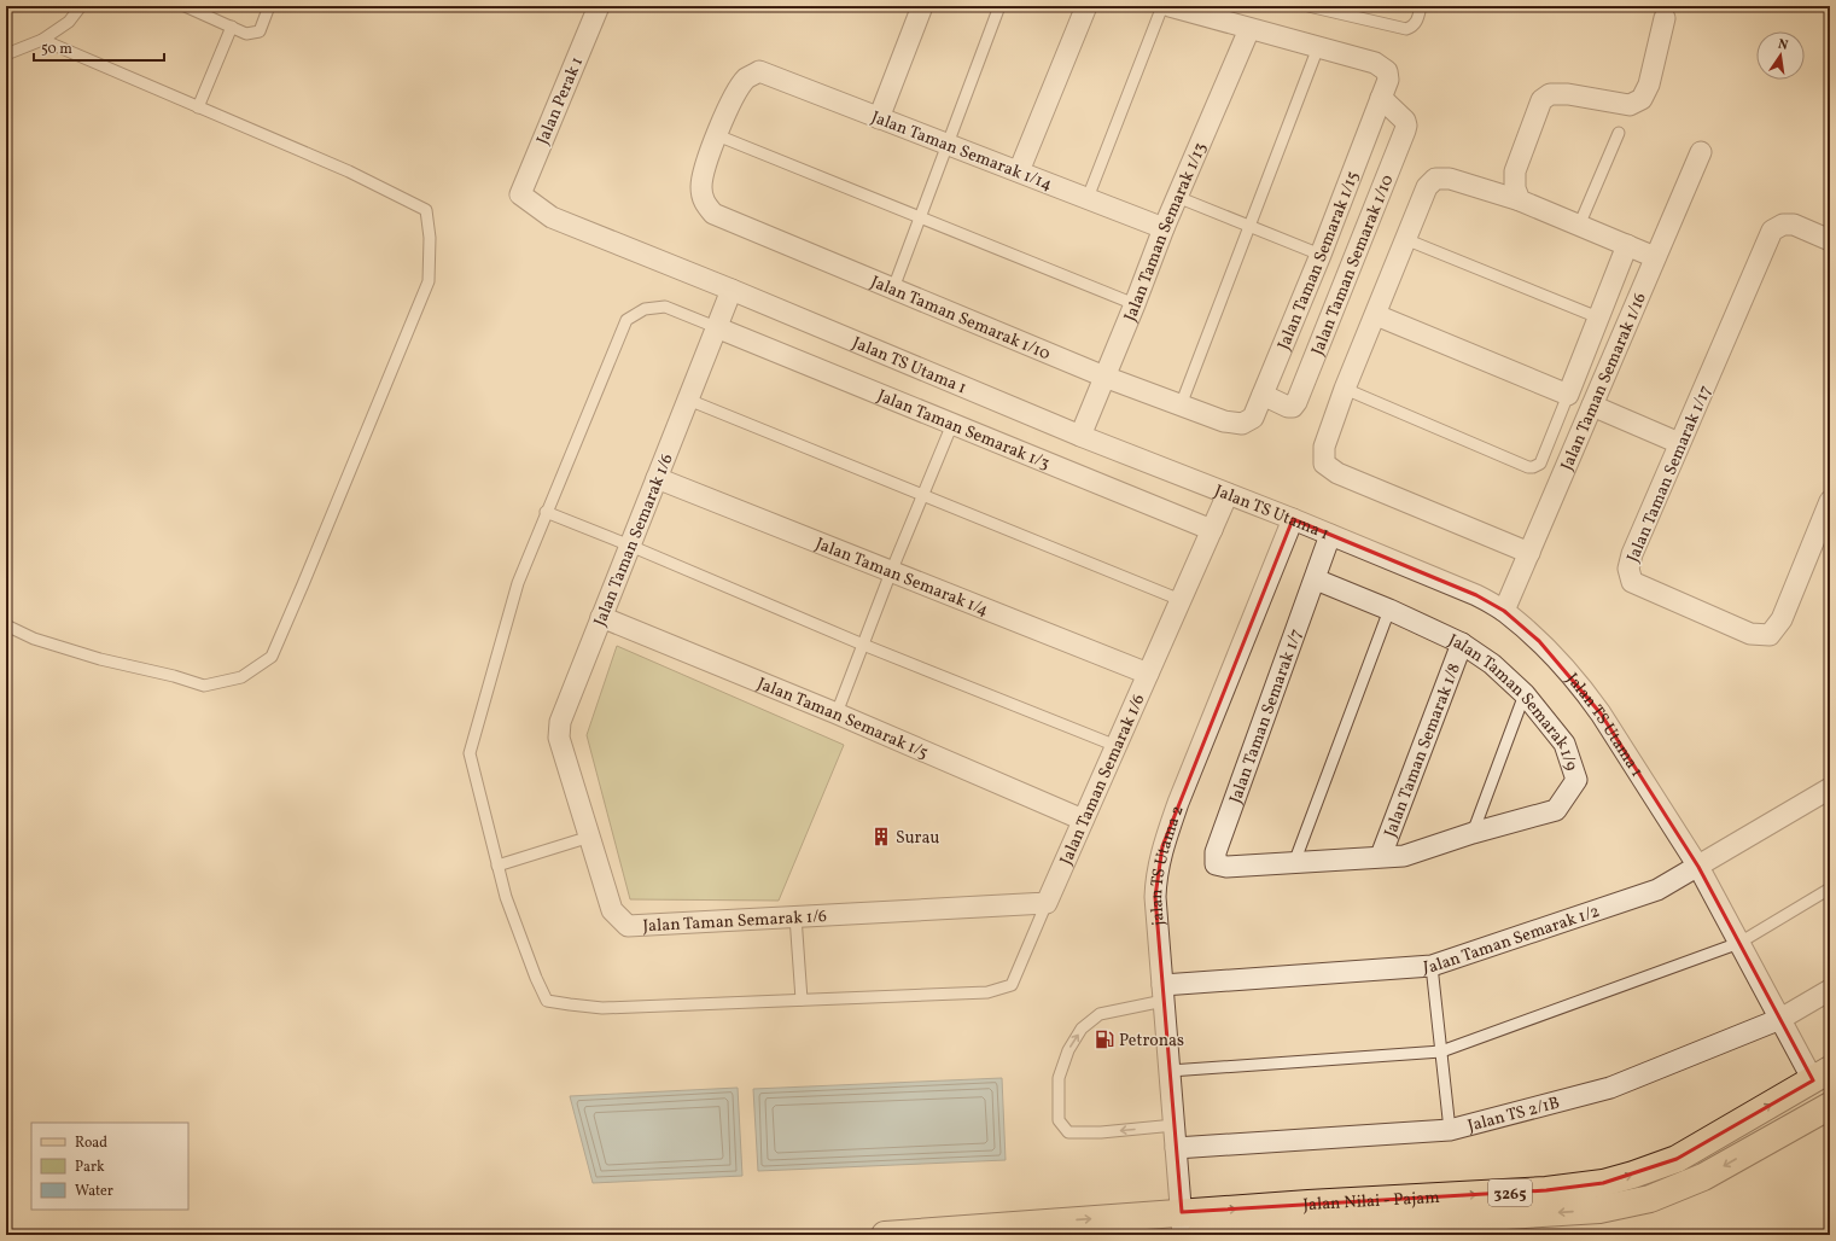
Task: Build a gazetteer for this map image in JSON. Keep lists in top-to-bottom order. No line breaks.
{"streets":{"main road":["3265","Jalan Nilai - Pajam"],"street":["Jalan Perak 1","Jalan Taman Semarak 1/14","Jalan Taman Semarak 1/13","Jalan Taman Semarak 1/15","Jalan Taman Semarak 1/10","Jalan TS Utama 1","Jalan Taman Semarak 1/16","Jalan Taman Semarak 1/3","Jalan Taman Semarak 1/17","Jalan Taman Semarak 1/6","Jalan Taman Semarak 1/4","Jalan Taman Semarak 1/9","Jalan Taman Semarak 1/7","Jalan Taman Semarak 1/5","Jalan Taman Semarak 1/8","jalan TS Utama 2","Jalan Taman Semarak 1/2","Jalan TS 2/1B"]},"crossings":[["Jalan Perak 1","Jalan TS Utama 1"],["Jalan Taman Semarak 1/14","Jalan Taman Semarak 1/13"],["Jalan Taman Semarak 1/14","Jalan Taman Semarak 1/10"],["Jalan Taman Semarak 1/13","Jalan Taman Semarak 1/10"],["Jalan Taman Semarak 1/13","Jalan TS Utama 1"],["Jalan Taman Semarak 1/15","Jalan Taman Semarak 1/10"],["Jalan TS Utama 1","Jalan Taman Semarak 1/16"],["Jalan TS Utama 1","Jalan Taman Semarak 1/6"],["Jalan TS Utama 1","Jalan Taman Semarak 1/7"],["Jalan TS Utama 1","jalan TS Utama 2"],["Jalan TS Utama 1","Jalan Taman Semarak 1/2"],["Jalan TS Utama 1","Jalan TS 2/1B"],["Jalan TS Utama 1","Jalan Nilai - Pajam"],["Jalan Taman Semarak 1/3","Jalan Taman Semarak 1/6"],["Jalan Taman Semarak 1/6","Jalan Taman Semarak 1/4"],["Jalan Taman Semarak 1/6","Jalan Taman Semarak 1/5"],["Jalan Taman Semarak 1/9","Jalan Taman Semarak 1/7"],["Jalan Taman Semarak 1/9","Jalan Taman Semarak 1/8"],["jalan TS Utama 2","Jalan Taman Semarak 1/2"],["jalan TS Utama 2","Jalan TS 2/1B"],["jalan TS Utama 2","Jalan Nilai - Pajam"]],"places":{"building":["Surau"],"fuel station":["Petronas"]},"legend":["Road","Park","Water"],"scale_bar":"50 m","north":"top"}
